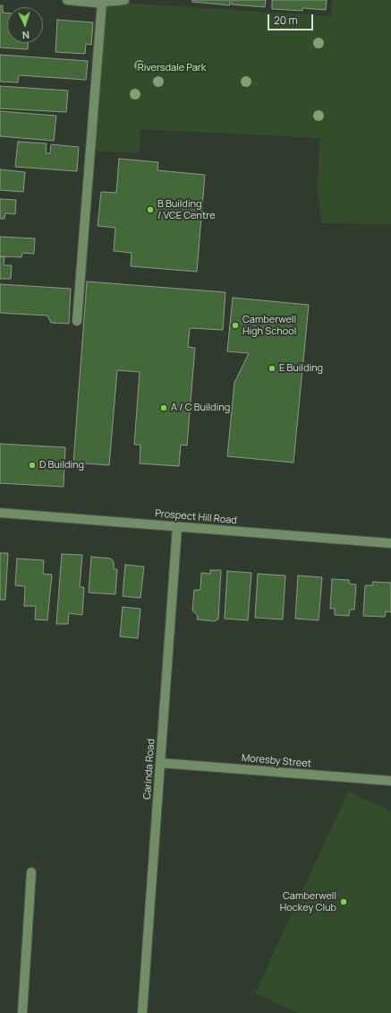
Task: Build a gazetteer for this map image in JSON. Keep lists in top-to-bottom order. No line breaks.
{"streets":{"street":["Prospect Hill Road","Moresby Street","Carinda Road"]},"crossings":[["Prospect Hill Road","Carinda Road"],["Moresby Street","Carinda Road"]],"parks":["Riversdale Park"],"places":["B Building / VCE Centre","Camberwell High School","E Building","A / C Building","D Building","Camberwell Hockey Club"],"scale_bar":"20 m","north":"bottom"}
